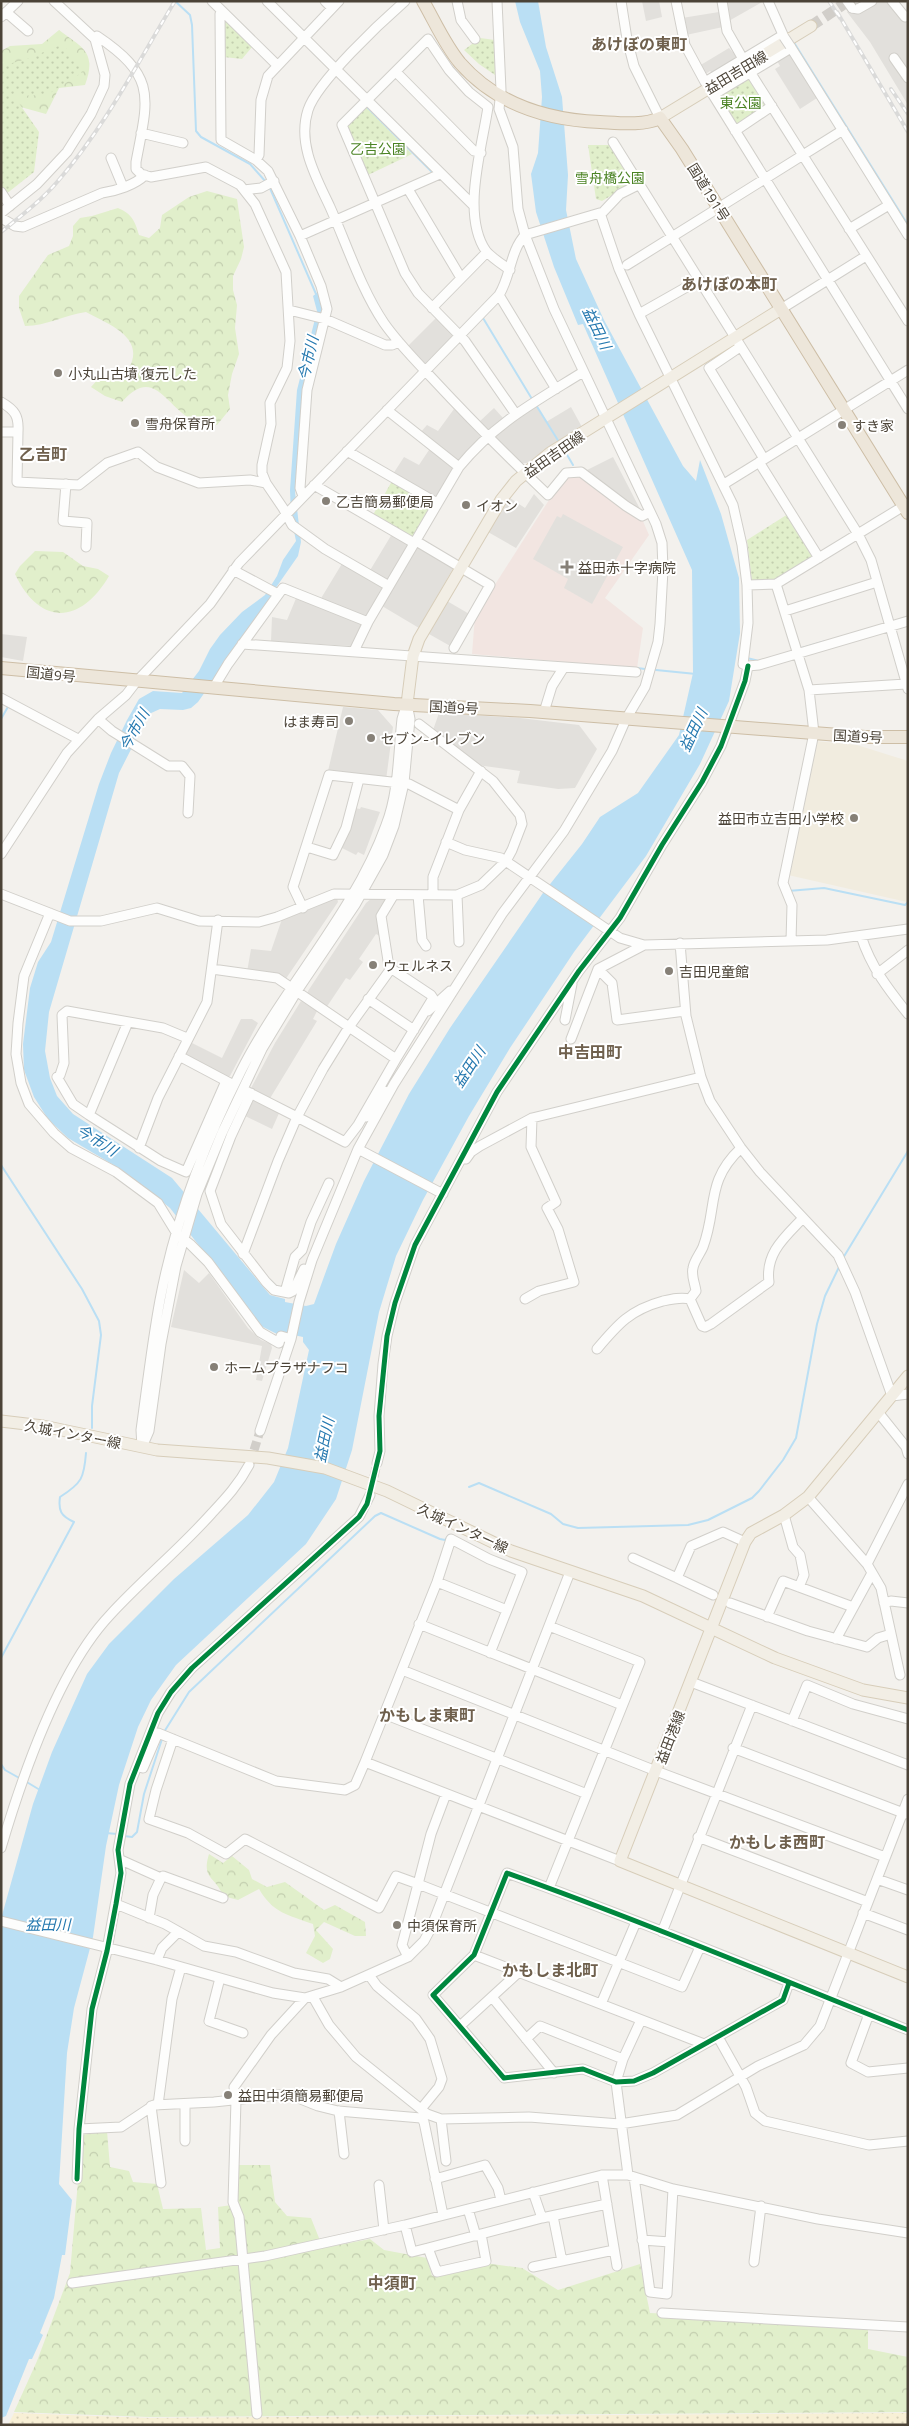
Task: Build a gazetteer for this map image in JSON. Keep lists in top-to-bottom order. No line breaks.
{"streets":{"highway":["国道191号","国道9号"],"main road":["益田吉田線","久城インター線","益田港線"]},"crossings":[["益田吉田線","国道191号"],["益田吉田線","国道9号"],["久城インター線","益田港線"]],"districts":["あけぼの東町","あけぼの本町","乙吉町","中吉田町","かもしま東町","かもしま西町","かもしま北町","中須町"],"water":["益田川","今市川"],"parks":["東公園","乙吉公園","雪舟橋公園"],"places":{"other":["小丸山古墳 復元した","雪舟保育所","すき家","乙吉簡易郵便局","イオン","はま寿司","セブン-イレブン","益田市立吉田小学校","ウェルネス","吉田児童館","ホームプラザナフコ","中須保育所","益田中須簡易郵便局"],"health":["益田赤十字病院"]}}
